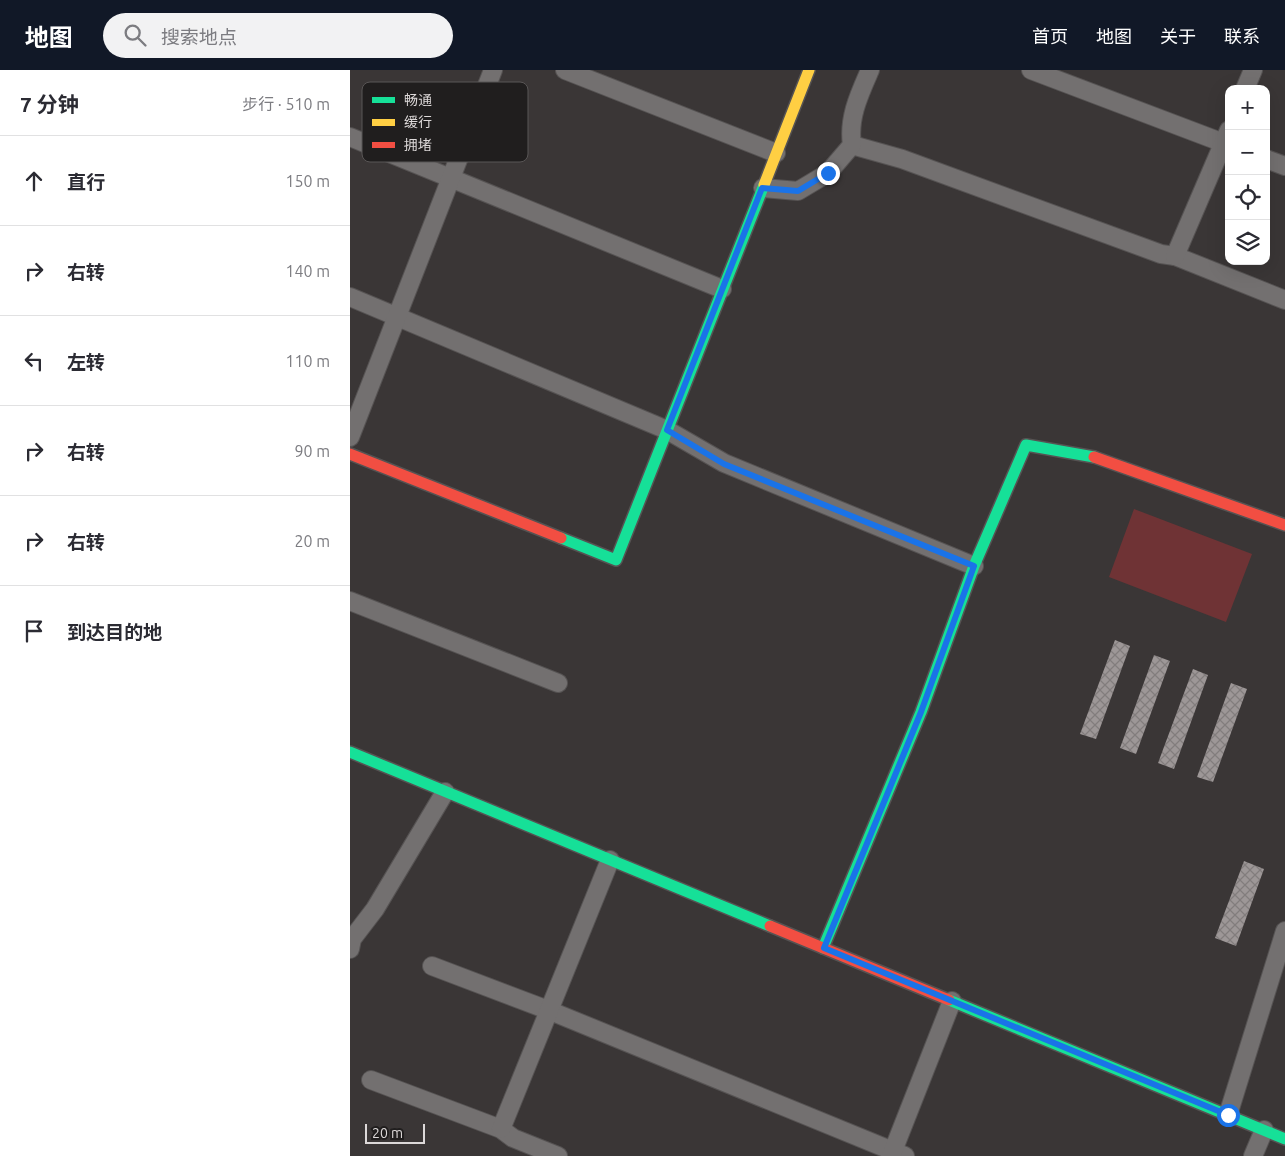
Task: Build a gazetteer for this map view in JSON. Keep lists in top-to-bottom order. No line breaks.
{"legend":["畅通","缓行","拥堵"],"scale_bar":"20 m","page":{"header":"地图","search":"搜索地点","nav":["首页","地图","关于","联系"],"heading":["7 分钟","步行 · 510 m"],"map_buttons":["+","−"],"list":[["直行","150 m"],["右转","140 m"],["左转","110 m"],["右转","90 m"],["右转","20 m"],"到达目的地"],"scale":"20 m"}}
